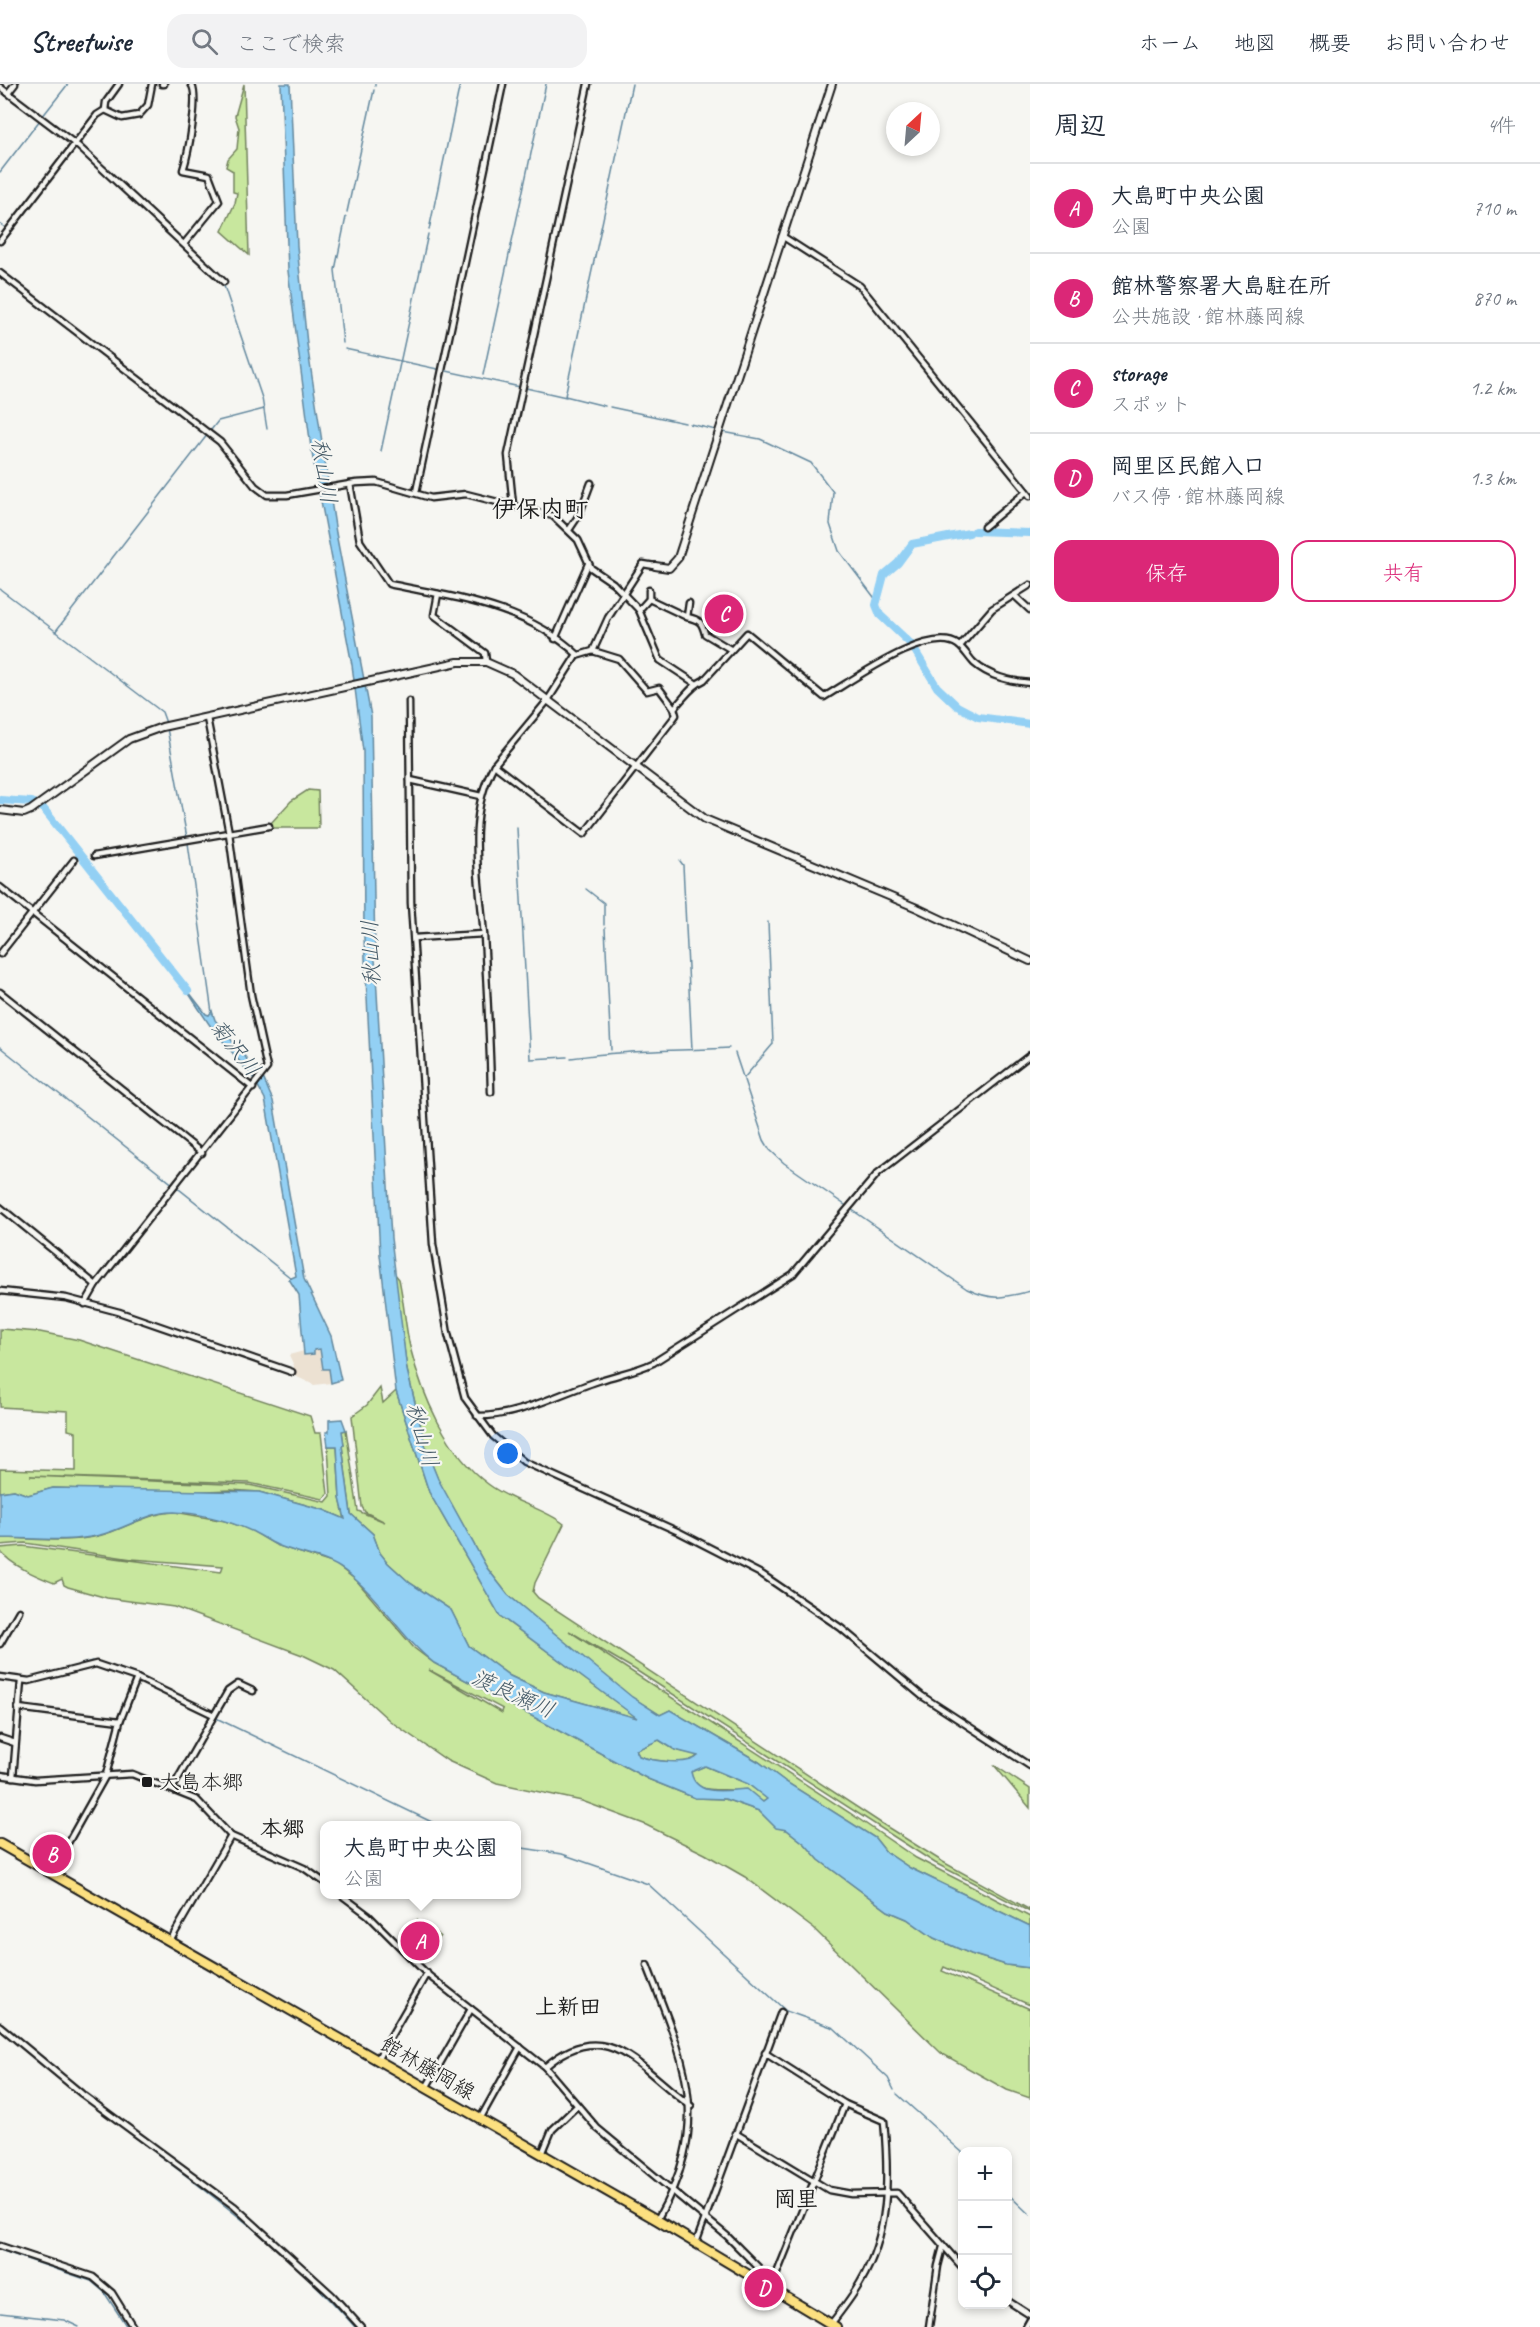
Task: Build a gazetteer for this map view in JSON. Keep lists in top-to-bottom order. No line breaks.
{"streets":{"main road":["館林藤岡線"]},"districts":["伊保内町","本郷","上新田","岡里"],"water":["秋山川","菊沢川","渡良瀬川"],"places":{"transit":["大島本郷"]},"north":"top right","page":{"header":"Streetwise","search":"ここで検索","nav":["ホーム","地図","概要","お問い合わせ"],"heading":["周辺","4件"],"list":[{"mark":"A","name":"大島町中央公園","note":"公園","value":"710 m"},{"mark":"B","name":"館林警察署大島駐在所","note":"公共施設 · 館林藤岡線","value":"870 m"},{"mark":"C","name":"storage","note":"スポット","value":"1.2 km"},{"mark":"D","name":"岡里区民館入口","note":"バス停 · 館林藤岡線","value":"1.3 km"}],"buttons":["保存","共有"],"pins":["C","B","A","D"],"popup":["大島町中央公園","公園"],"map_buttons":["+","−"]}}
